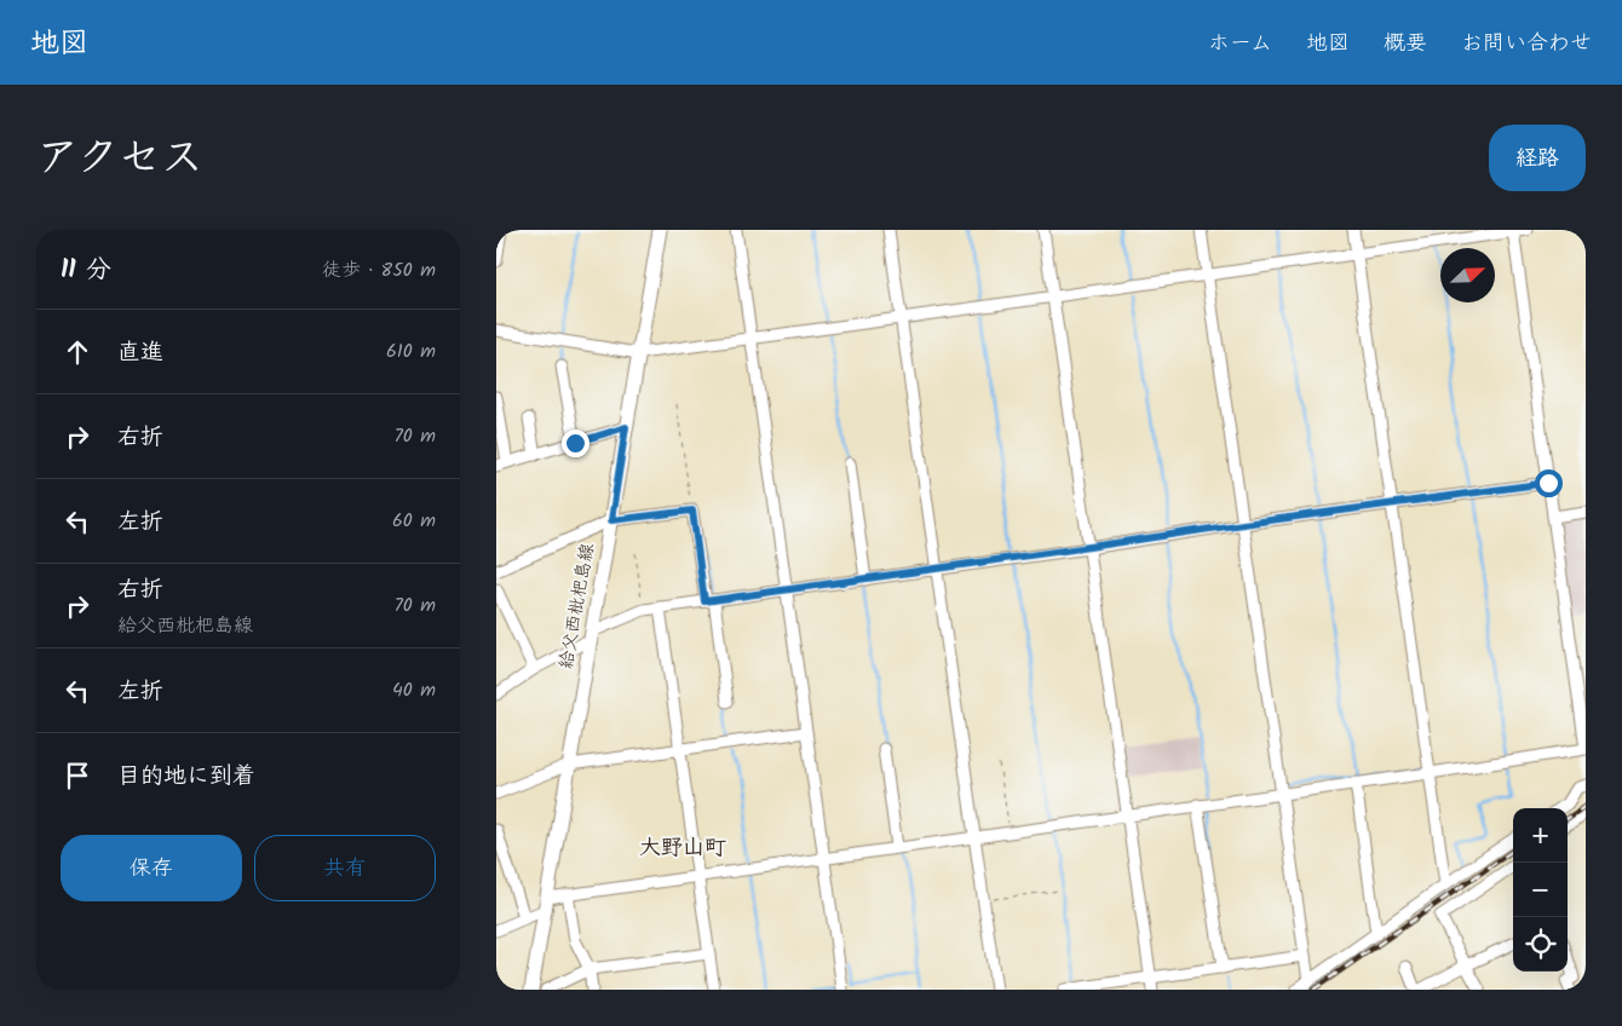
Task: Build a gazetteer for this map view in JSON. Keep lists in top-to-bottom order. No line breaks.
{"streets":{"main road":["給父西枇杷島線"]},"districts":["大野山町"],"north":"top right","page":{"header":"地図","nav":["ホーム","地図","概要","お問い合わせ"],"title":"アクセス","buttons":["経路",["保存","共有"]],"heading":["11 分","徒歩 · 850 m"],"list":[["直進","610 m"],["右折","70 m"],["左折","60 m"],["右折","給父西枇杷島線","70 m"],["左折","40 m"],"目的地に到着"],"map_buttons":["+","−"]}}
